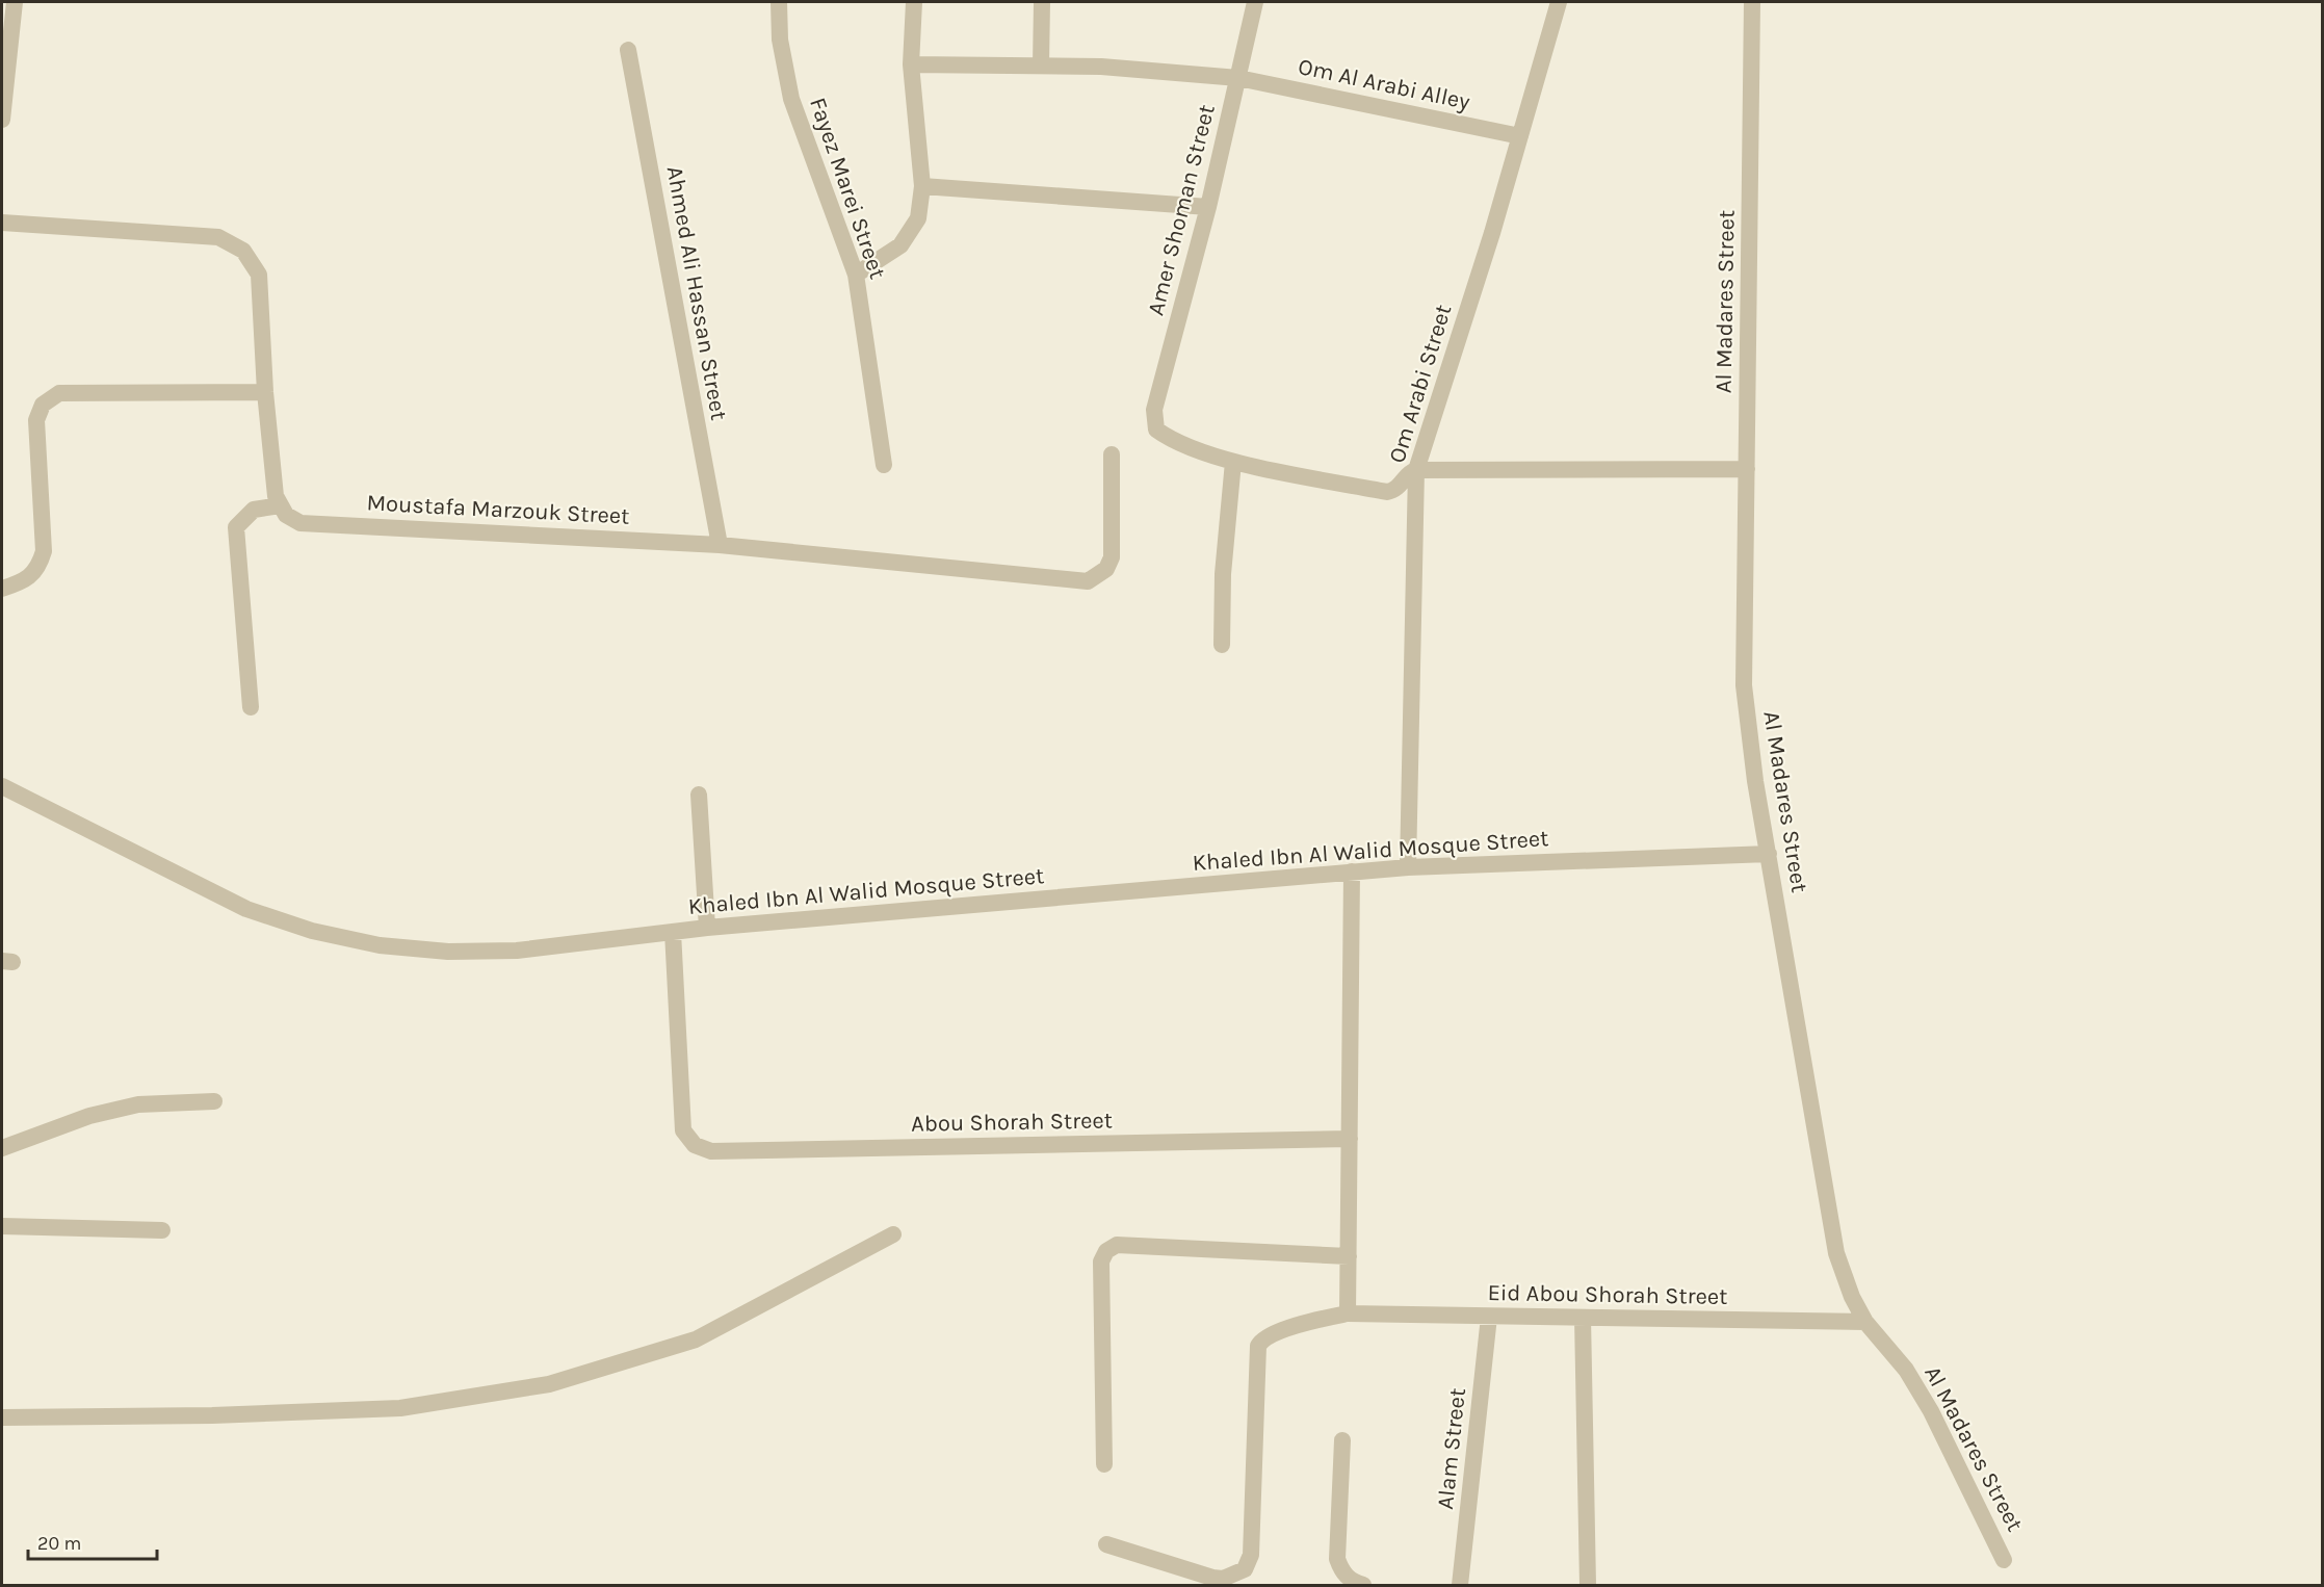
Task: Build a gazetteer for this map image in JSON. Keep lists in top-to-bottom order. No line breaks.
{"streets":{"street":["Om Al Arabi Alley","Fayez Marei Street","Amer Shoman Street","Ahmed Ali Hassan Street","Al Madares Street","Om Arabi Street","Moustafa Marzouk Street","Khaled Ibn Al Walid Mosque Street","Abou Shorah Street","Eid Abou Shorah Street","Alam Street"]},"crossings":[["Om Al Arabi Alley","Amer Shoman Street"],["Om Al Arabi Alley","Om Arabi Street"],["Ahmed Ali Hassan Street","Moustafa Marzouk Street"],["Al Madares Street","Khaled Ibn Al Walid Mosque Street"],["Al Madares Street","Eid Abou Shorah Street"],["Om Arabi Street","Khaled Ibn Al Walid Mosque Street"],["Khaled Ibn Al Walid Mosque Street","Abou Shorah Street"],["Eid Abou Shorah Street","Alam Street"]],"scale_bar":"20 m"}
